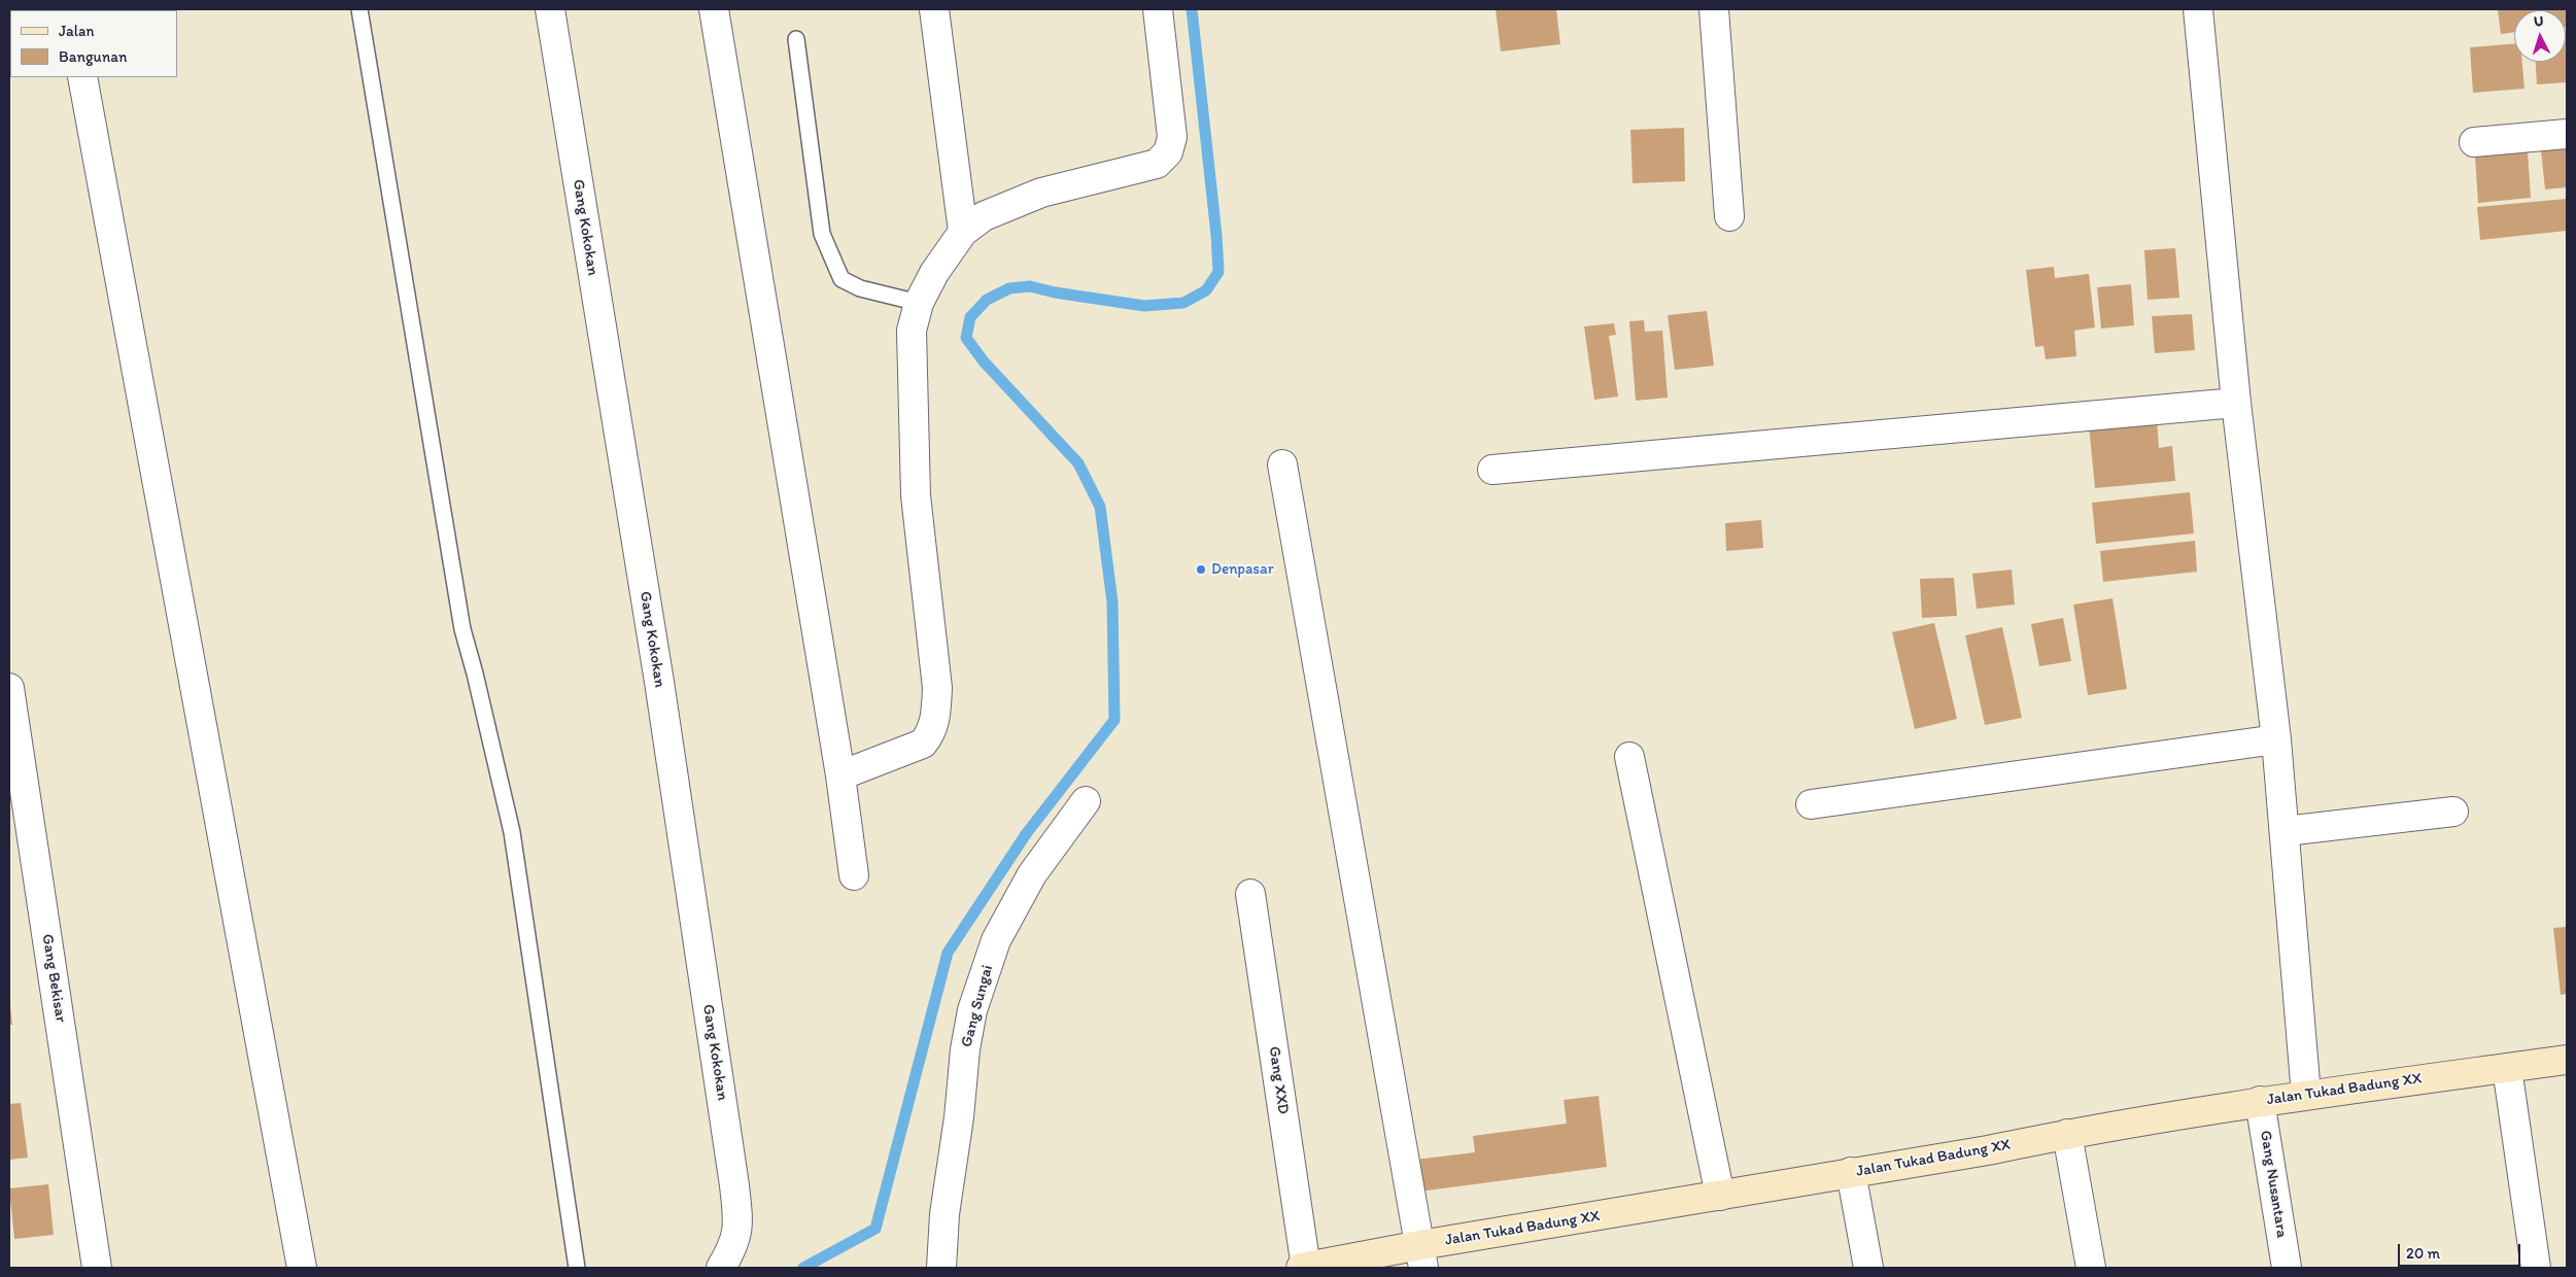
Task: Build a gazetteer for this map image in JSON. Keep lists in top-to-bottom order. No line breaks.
{"streets":{"street":["Gang Kokokan","Gang Bekisar","Gang Sungai","Gang XXD","Jalan Tukad Badung XX","Gang Nusantara"]},"crossings":[["Gang XXD","Jalan Tukad Badung XX"],["Jalan Tukad Badung XX","Gang Nusantara"]],"places":["Denpasar"],"legend":["Jalan","Bangunan"],"scale_bar":"20 m","north":"top"}
